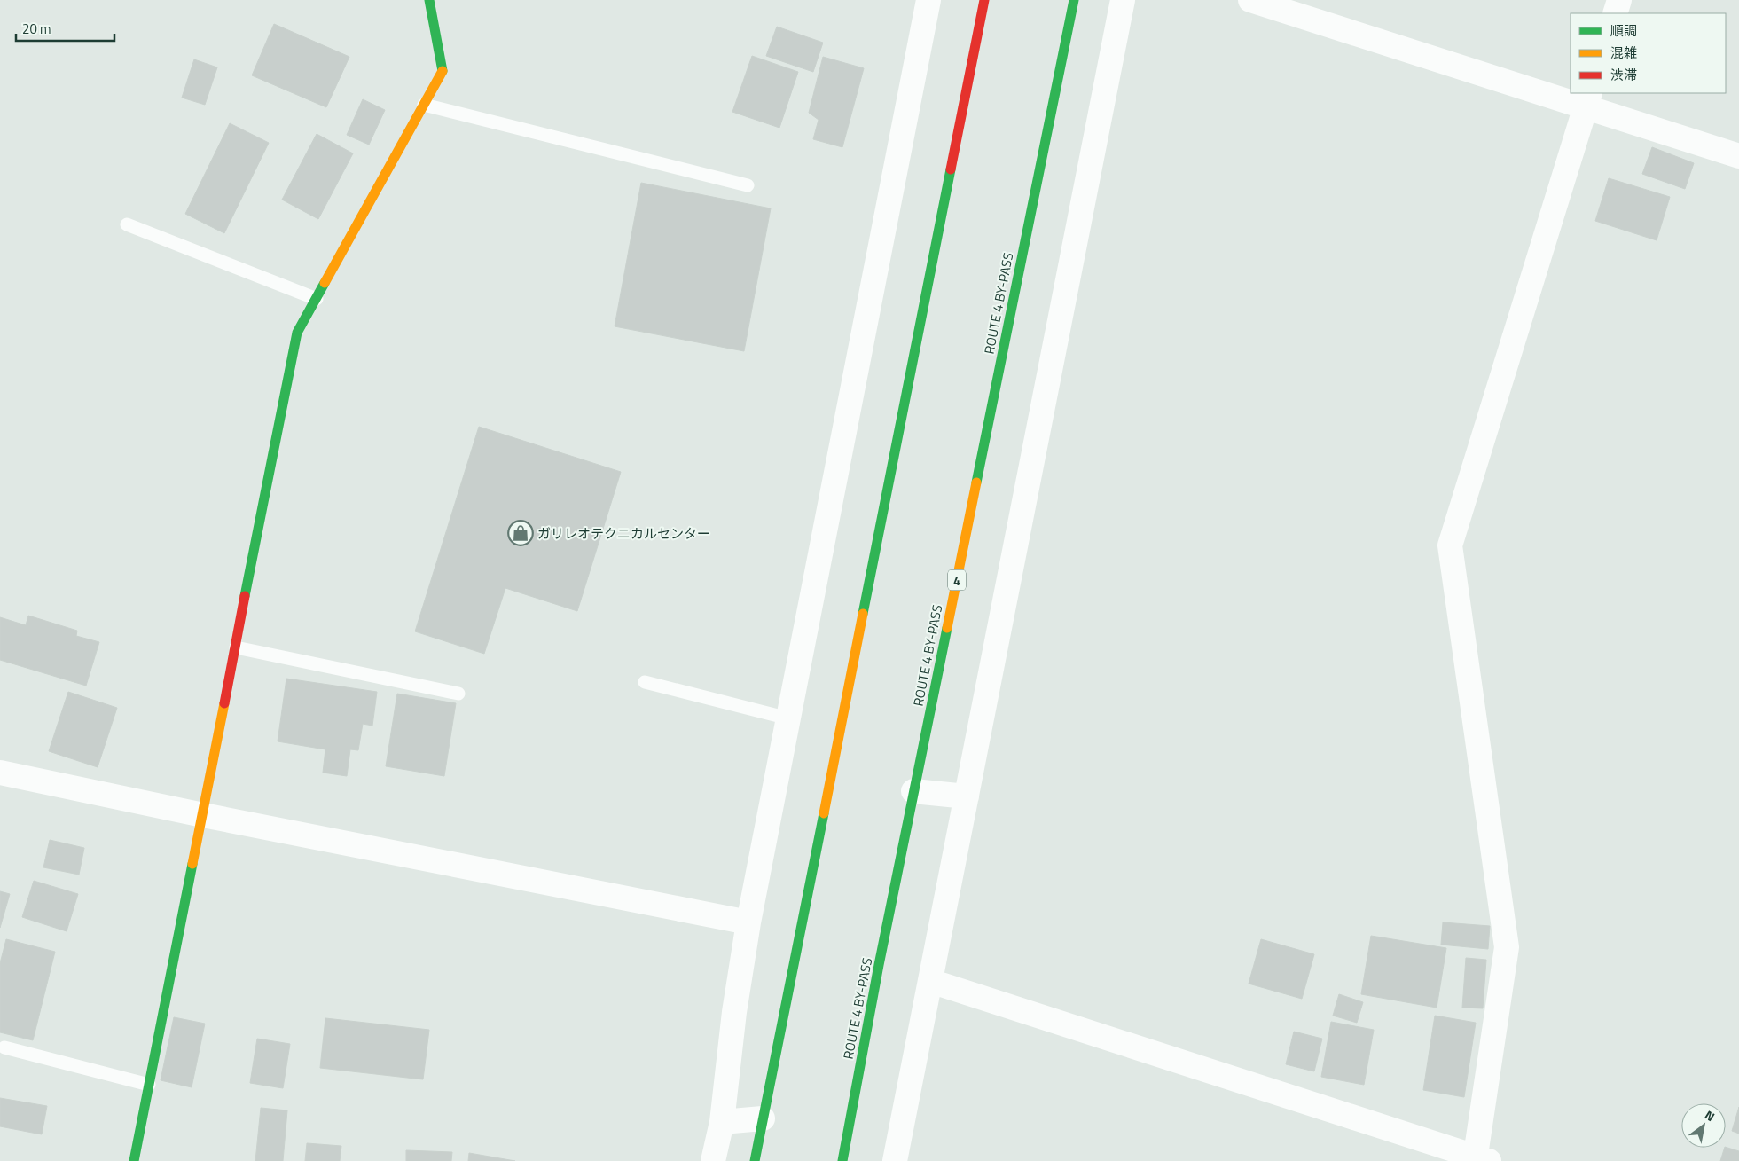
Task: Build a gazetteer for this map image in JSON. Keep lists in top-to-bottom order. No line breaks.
{"streets":{"main road":["ROUTE 4 BY-PASS","4"]},"places":{"shop":["ガリレオテクニカルセンター"]},"legend":["順調","混雑","渋滞"],"scale_bar":"20 m","north":"top right"}
